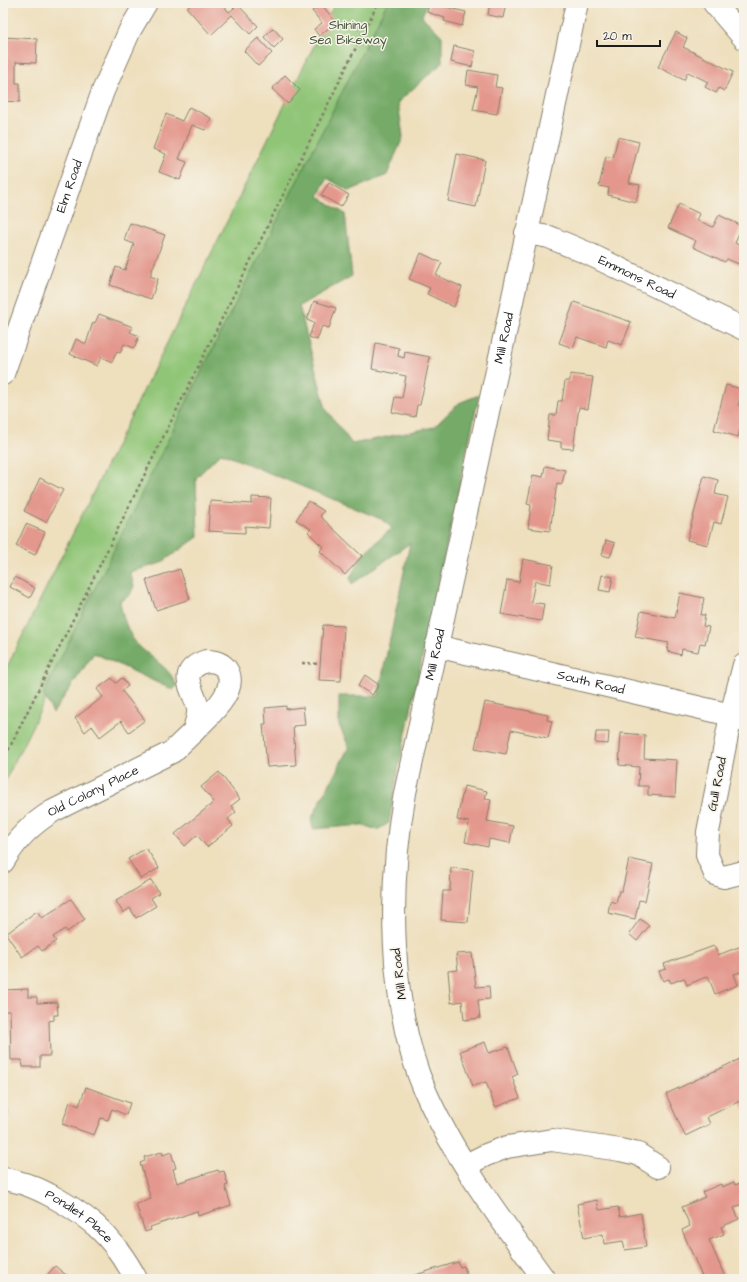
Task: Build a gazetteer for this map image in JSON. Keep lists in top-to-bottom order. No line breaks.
{"streets":{"street":["Elm Road","Emmons Road","Mill Road","South Road","Gull Road","Old Colony Place","Pondlet Place"]},"crossings":[["Emmons Road","Mill Road"],["Mill Road","South Road"],["South Road","Gull Road"]],"parks":["Shining Sea Bikeway"],"scale_bar":"20 m"}
